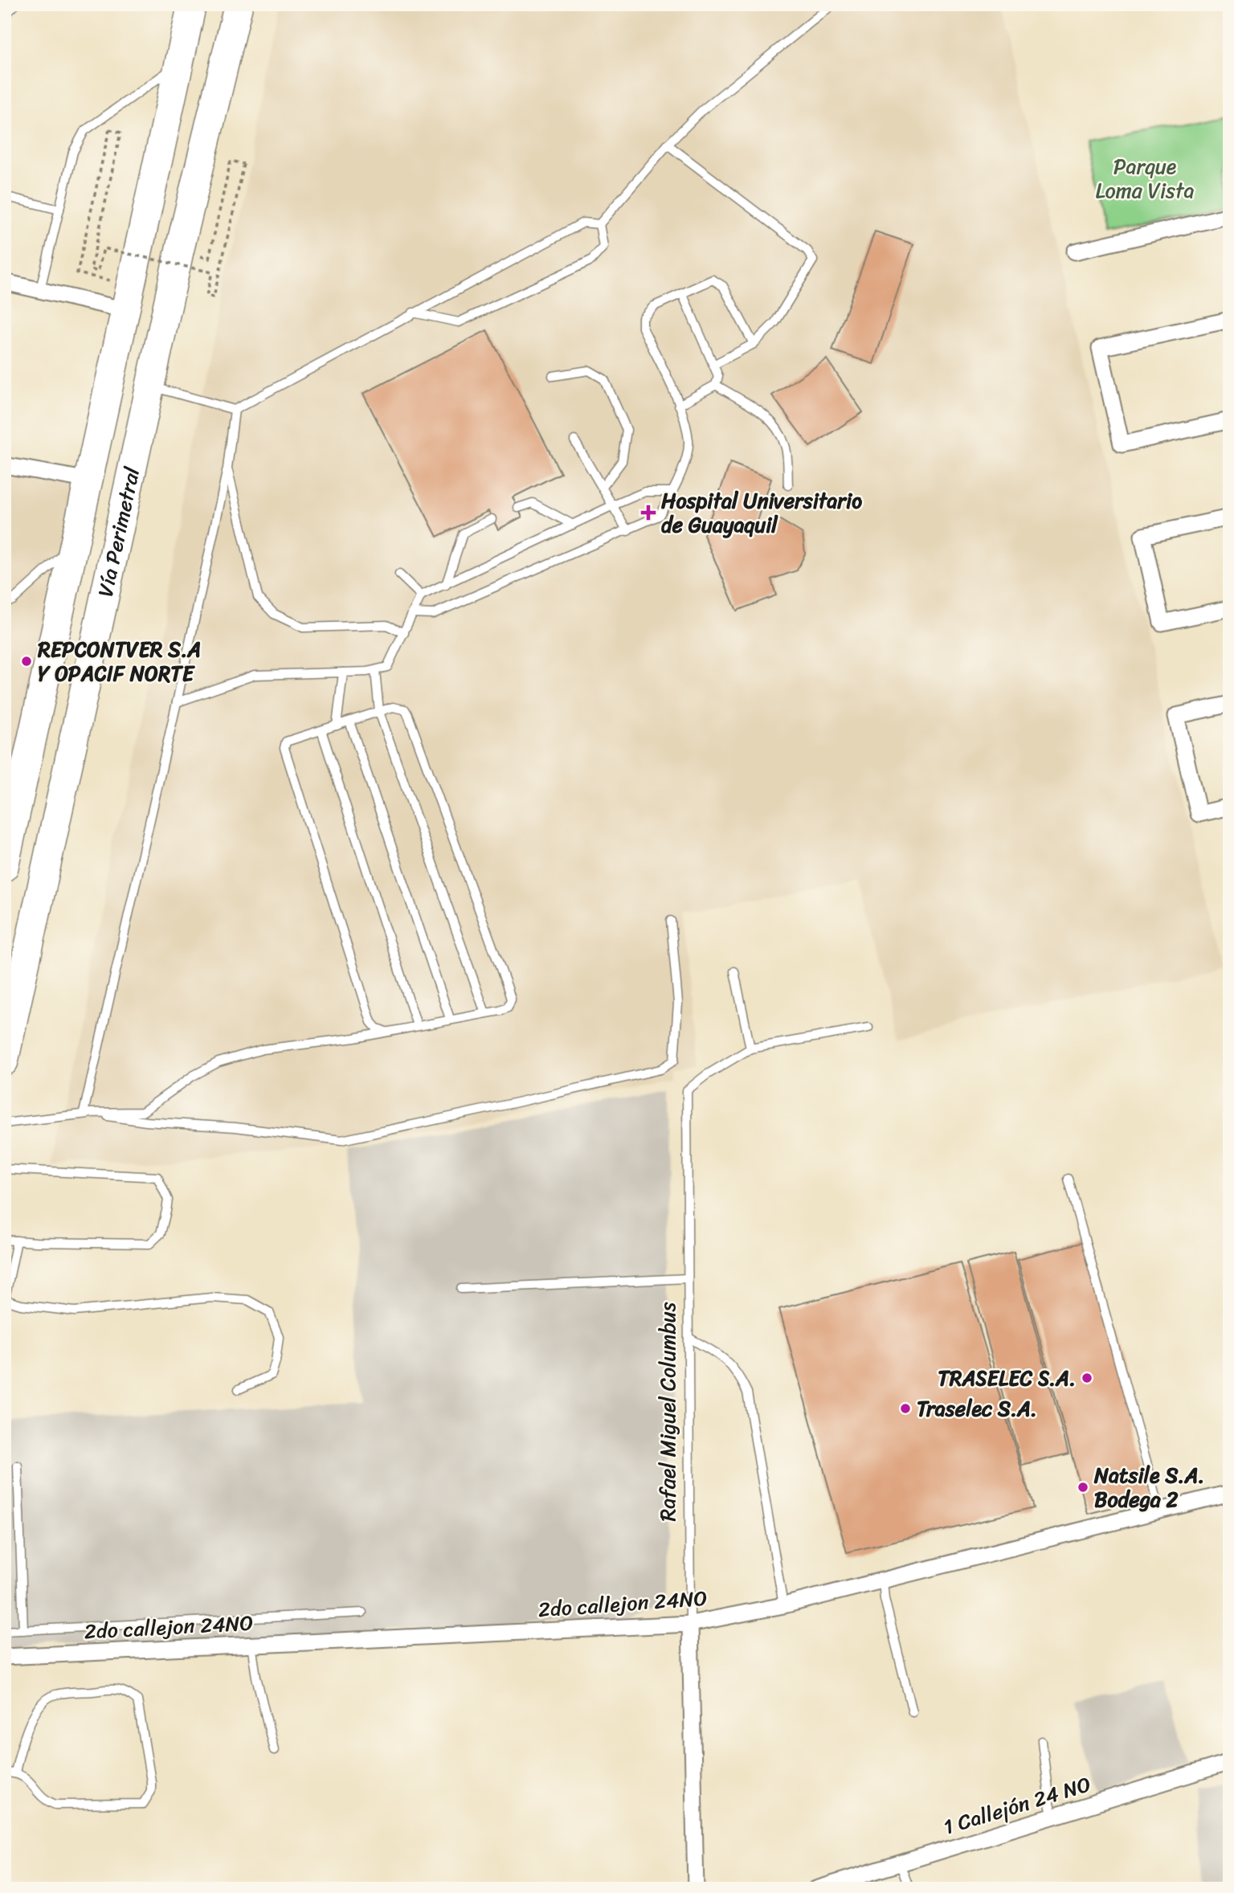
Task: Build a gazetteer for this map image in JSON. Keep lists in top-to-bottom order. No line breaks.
{"streets":{"highway":["Vía Perimetral"],"street":["Rafael Miguel Columbus","2do callejon 24NO","1 Callejón 24 NO"]},"crossings":[["Rafael Miguel Columbus","2do callejon 24NO"]],"parks":["Parque Loma Vista"],"places":{"health":["Hospital Universitario de Guayaquil"],"other":["REPCONTVER S.A Y OPACIF NORTE","TRASELEC S.A.","Traselec S.A.","Natsile S.A. Bodega 2"]}}
